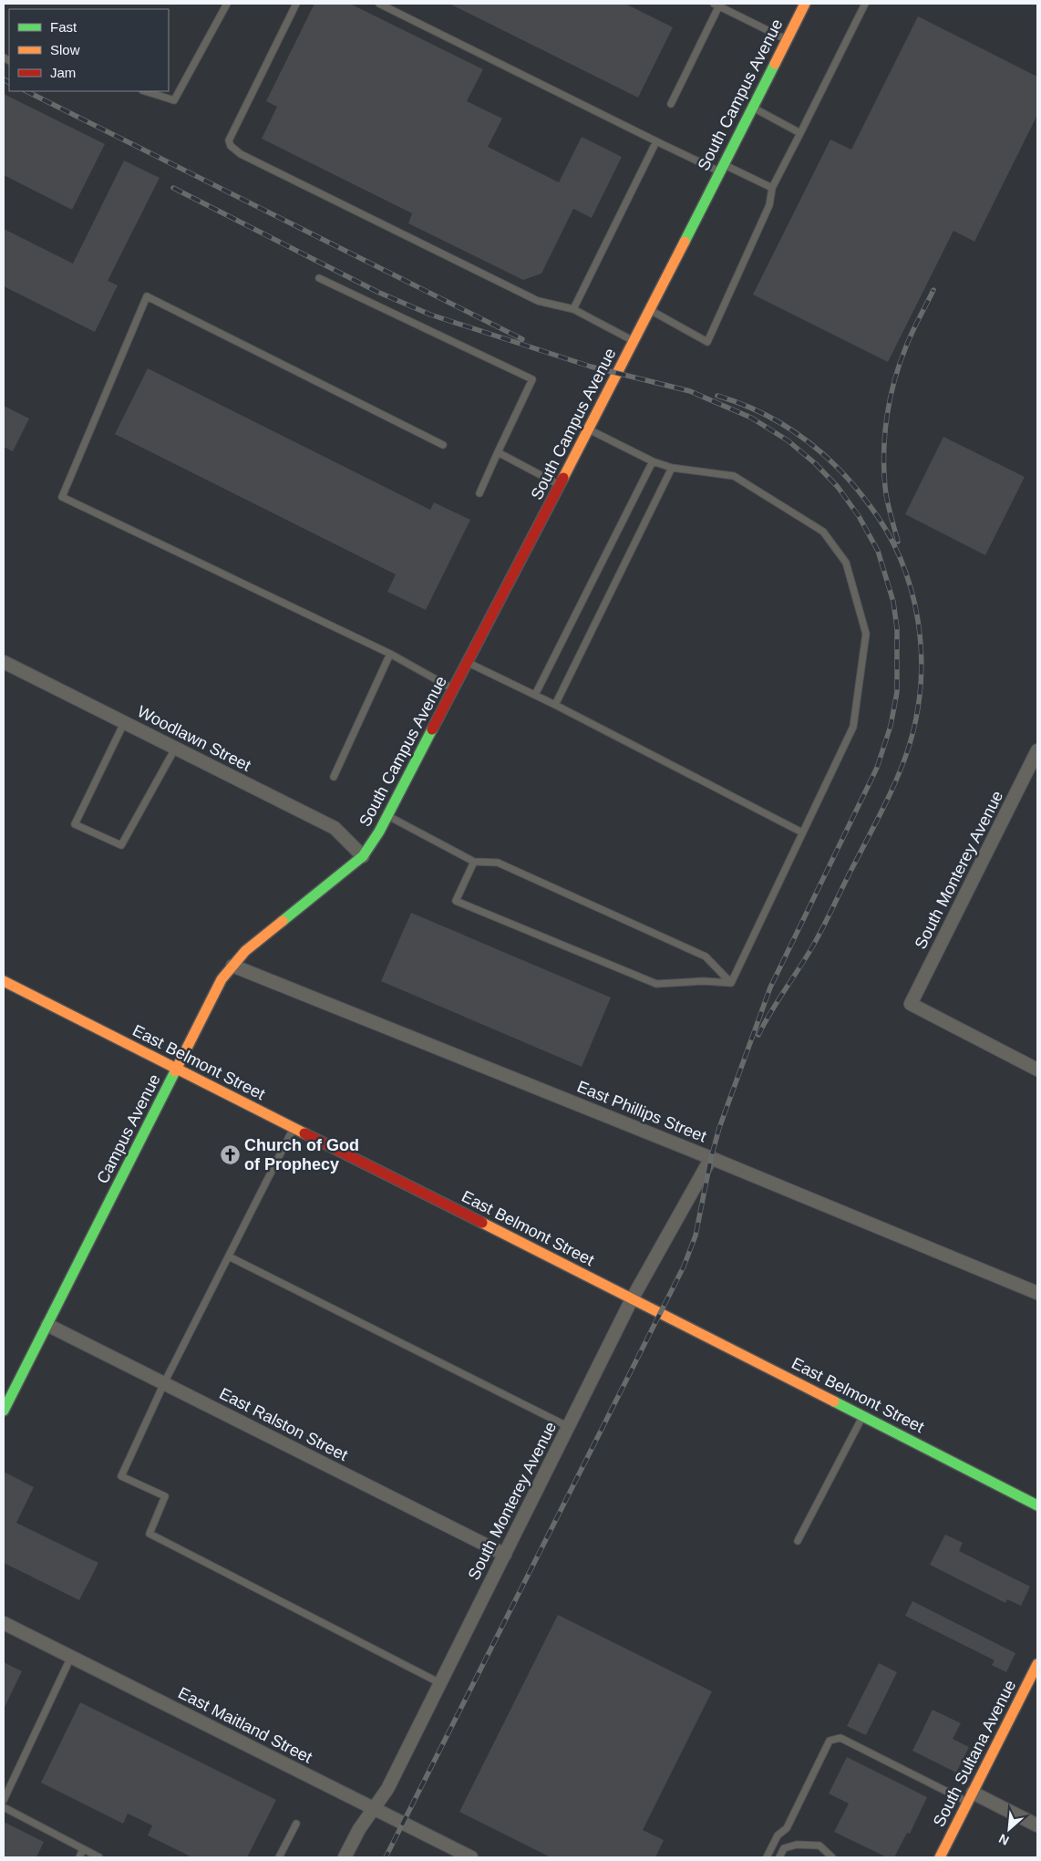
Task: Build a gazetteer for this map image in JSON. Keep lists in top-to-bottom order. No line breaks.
{"streets":{"street":["South Campus Avenue","Woodlawn Street","South Monterey Avenue","East Belmont Street","East Phillips Street","Campus Avenue","East Ralston Street","East Maitland Street","South Sultana Avenue"]},"crossings":[["South Campus Avenue","Woodlawn Street"],["South Campus Avenue","Campus Avenue"],["Woodlawn Street","Campus Avenue"],["South Monterey Avenue","East Belmont Street"],["South Monterey Avenue","East Phillips Street"],["South Monterey Avenue","East Ralston Street"],["South Monterey Avenue","East Maitland Street"],["East Belmont Street","Campus Avenue"],["East Phillips Street","Campus Avenue"],["Campus Avenue","East Ralston Street"]],"places":{"church":["Church of God of Prophecy"]},"legend":["Fast","Slow","Jam"],"north":"bottom left"}
